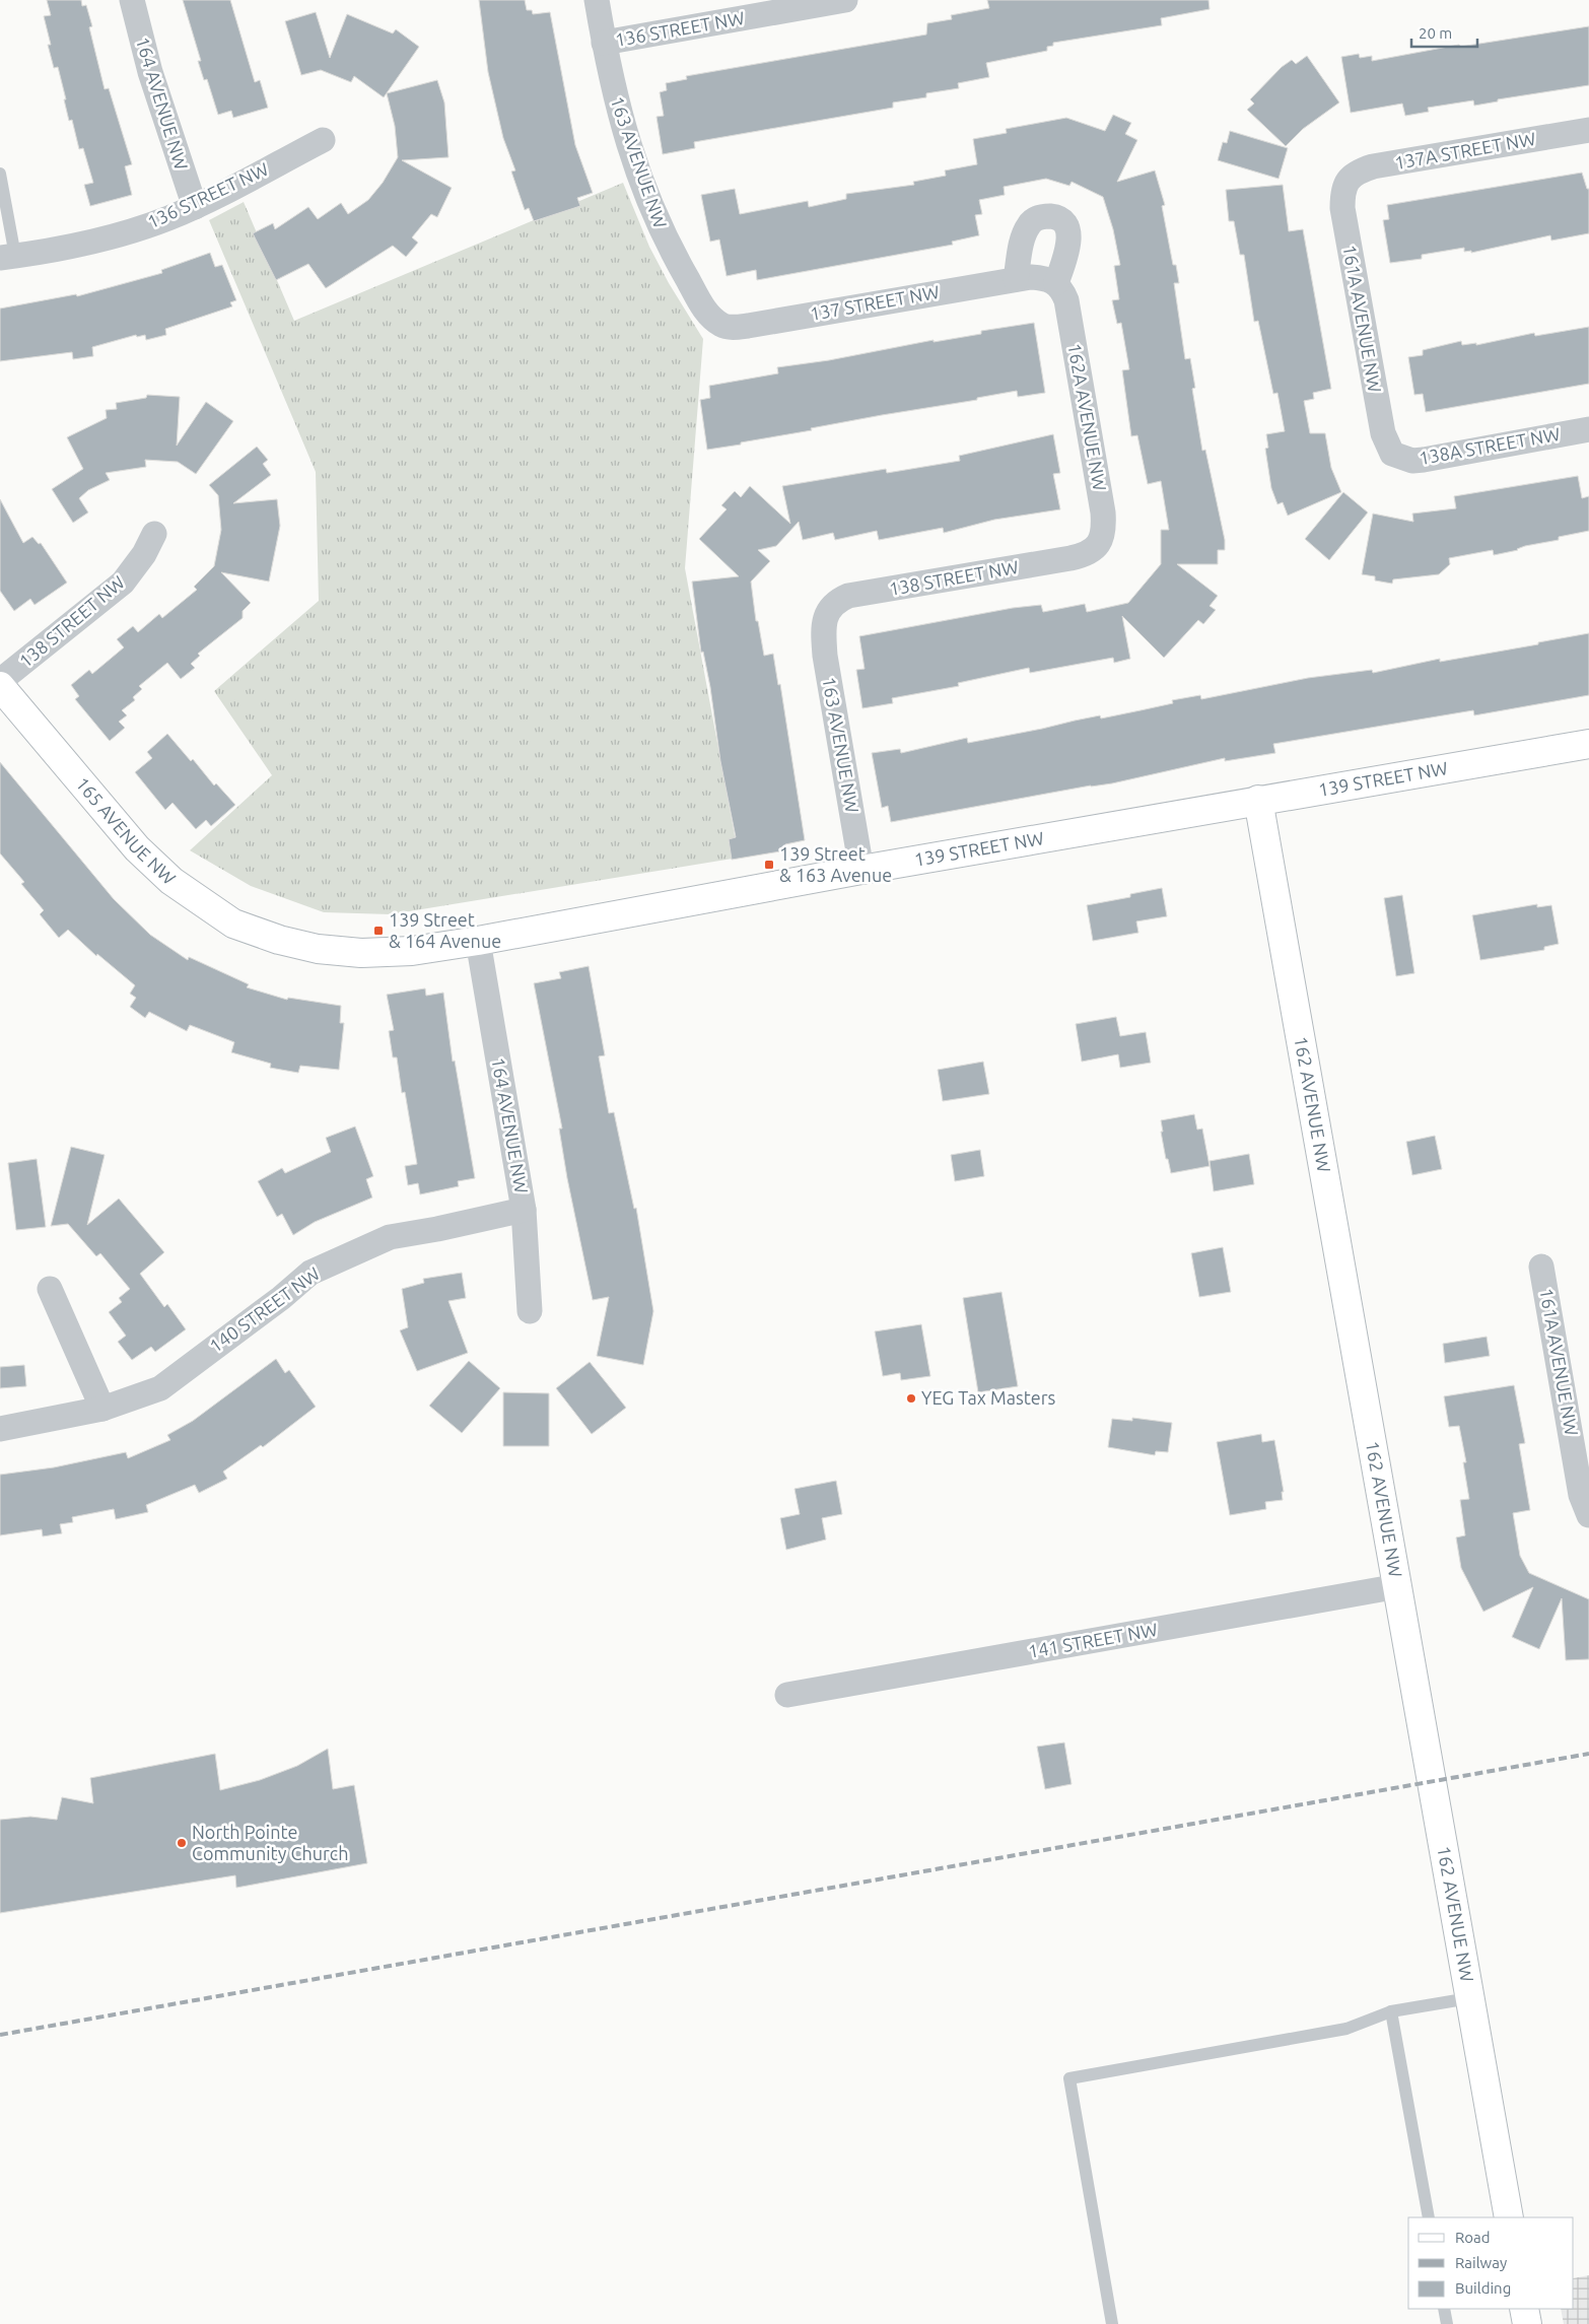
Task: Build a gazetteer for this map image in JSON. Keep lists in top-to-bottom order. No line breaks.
{"streets":{"street":["136 STREET NW","164 AVENUE NW","137A STREET NW","163 AVENUE NW","137 STREET NW","161A AVENUE NW","162A AVENUE NW","138A STREET NW","138 STREET NW","139 STREET NW","165 AVENUE NW","162 AVENUE NW","140 STREET NW","141 STREET NW"]},"crossings":[["136 STREET NW","164 AVENUE NW"],["136 STREET NW","163 AVENUE NW"],["164 AVENUE NW","139 STREET NW"],["164 AVENUE NW","140 STREET NW"],["137A STREET NW","161A AVENUE NW"],["163 AVENUE NW","137 STREET NW"],["163 AVENUE NW","138 STREET NW"],["163 AVENUE NW","139 STREET NW"],["137 STREET NW","162A AVENUE NW"],["161A AVENUE NW","138A STREET NW"],["162A AVENUE NW","138 STREET NW"],["139 STREET NW","165 AVENUE NW"],["139 STREET NW","162 AVENUE NW"],["162 AVENUE NW","141 STREET NW"]],"places":{"transit":["139 Street & 163 Avenue","139 Street & 164 Avenue"],"other":["YEG Tax Masters","North Pointe Community Church"]},"legend":["Road","Railway","Building"],"scale_bar":"20 m"}
